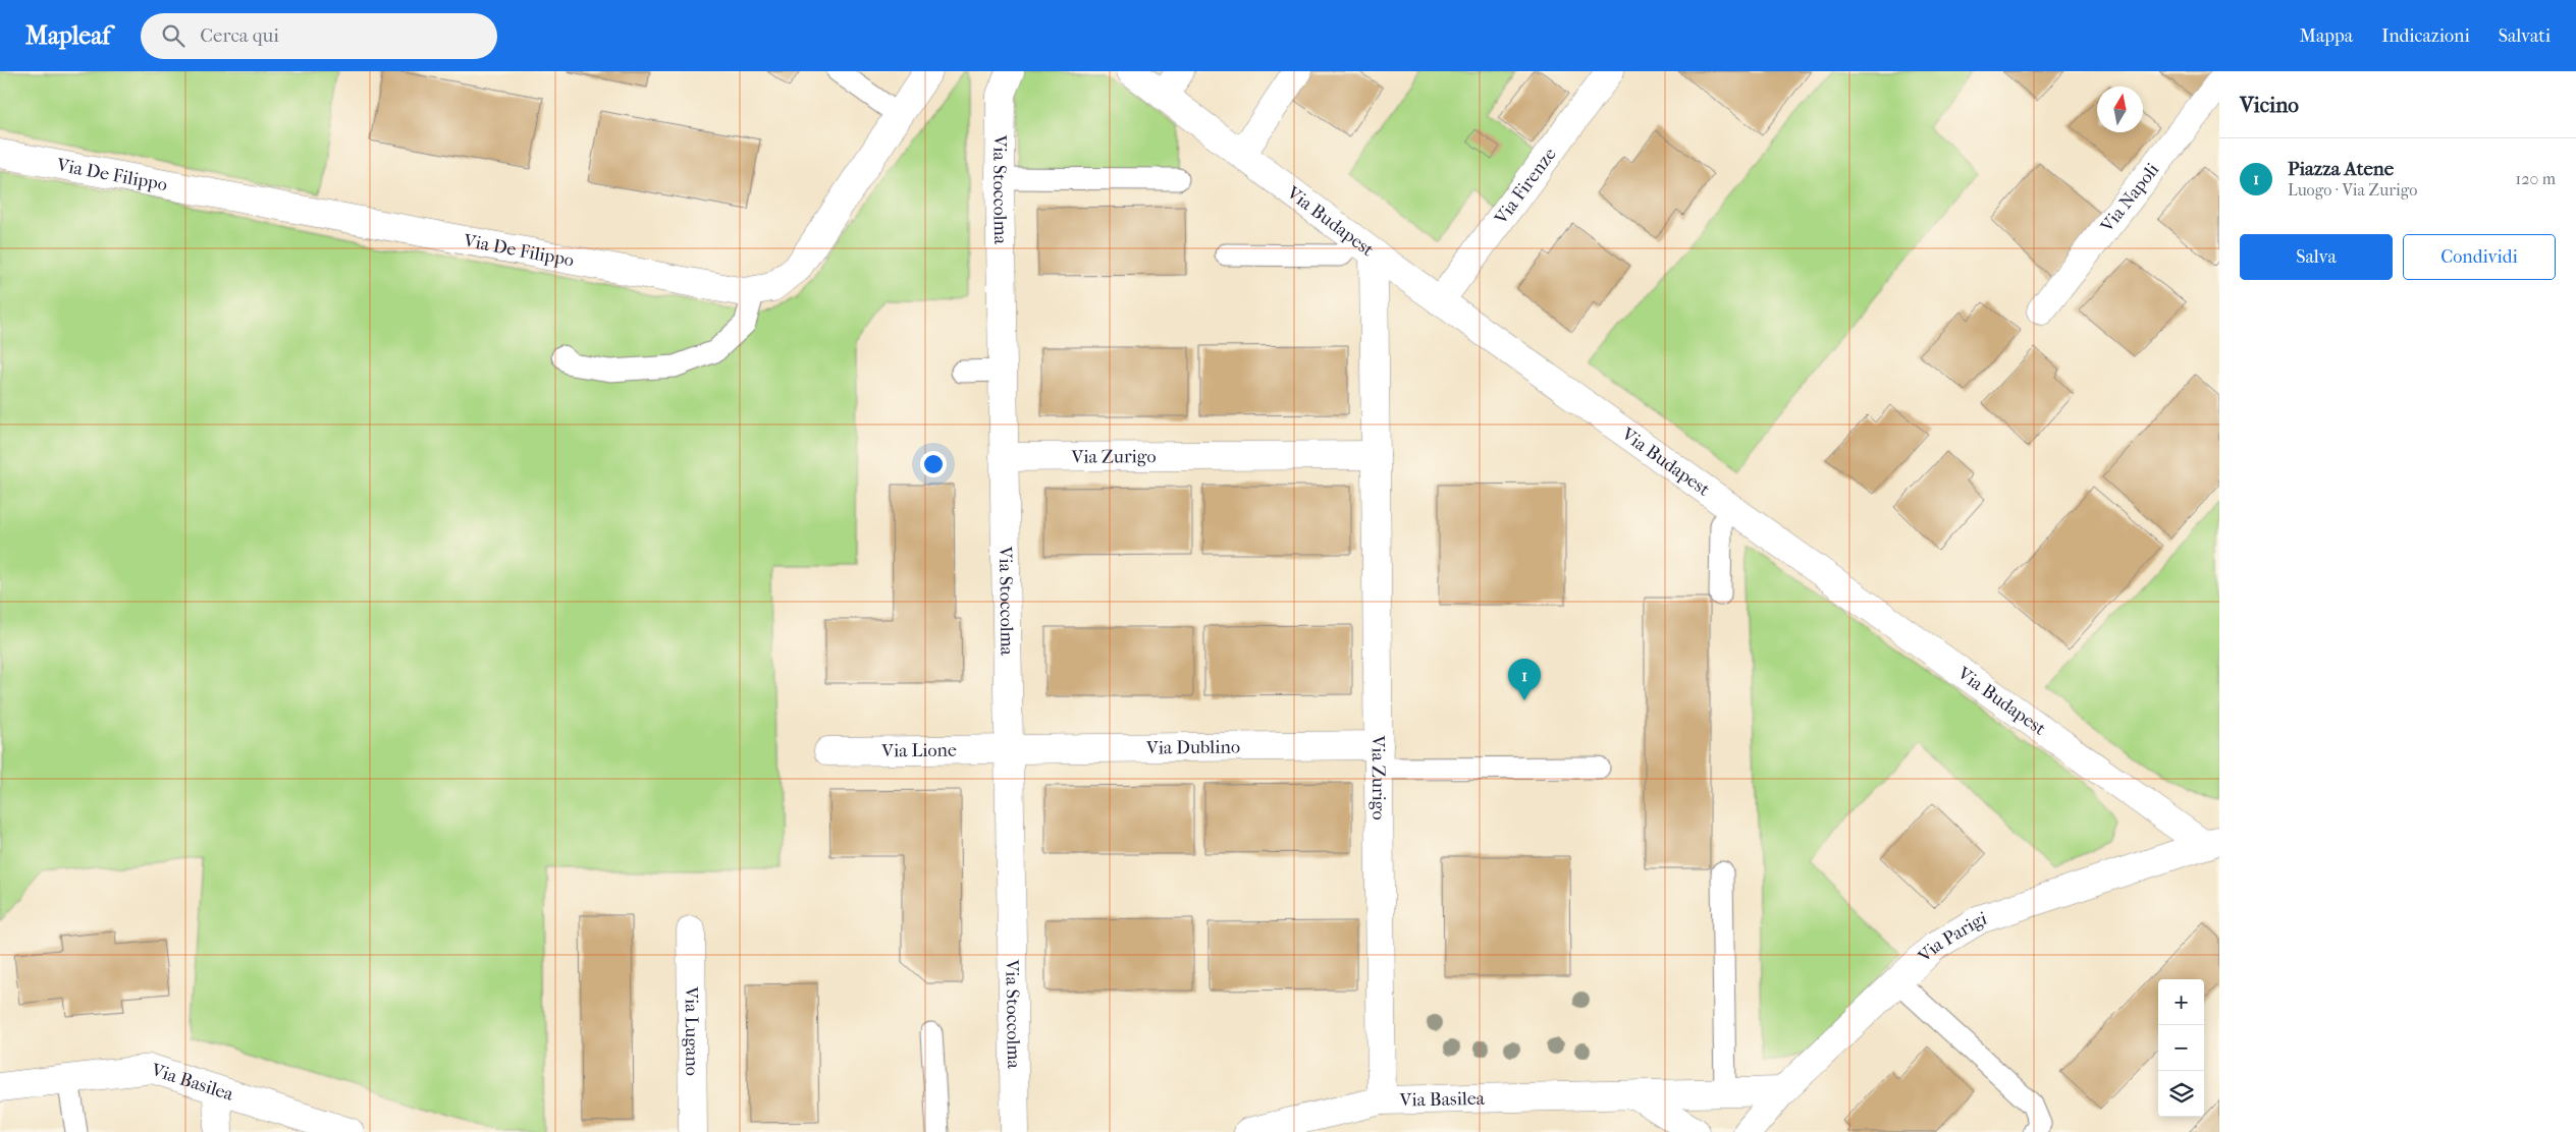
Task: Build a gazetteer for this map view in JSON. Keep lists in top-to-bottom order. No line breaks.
{"streets":{"street":["Via De Filippo","Via Firenze","Via Stoccolma","Via Napoli","Via Budapest","Via Zurigo","Via Dublino","Via Lione","Via Parigi","Via Lugano","Via Basilea"]},"crossings":[["Via Firenze","Via Budapest"],["Via Stoccolma","Via Zurigo"],["Via Stoccolma","Via Dublino"],["Via Stoccolma","Via Lione"],["Via Budapest","Via Zurigo"],["Via Budapest","Via Parigi"],["Via Zurigo","Via Dublino"],["Via Zurigo","Via Basilea"],["Via Dublino","Via Lione"],["Via Parigi","Via Basilea"]],"north":"top","page":{"header":"Mapleaf","search":"Cerca qui","nav":["Mappa","Indicazioni","Salvati"],"heading":"Vicino","list":[{"mark":"1","name":"Piazza Atene","note":"Luogo · Via Zurigo","value":"120 m"}],"buttons":["Salva","Condividi"],"pins":"1","map_buttons":["+","−"]}}
